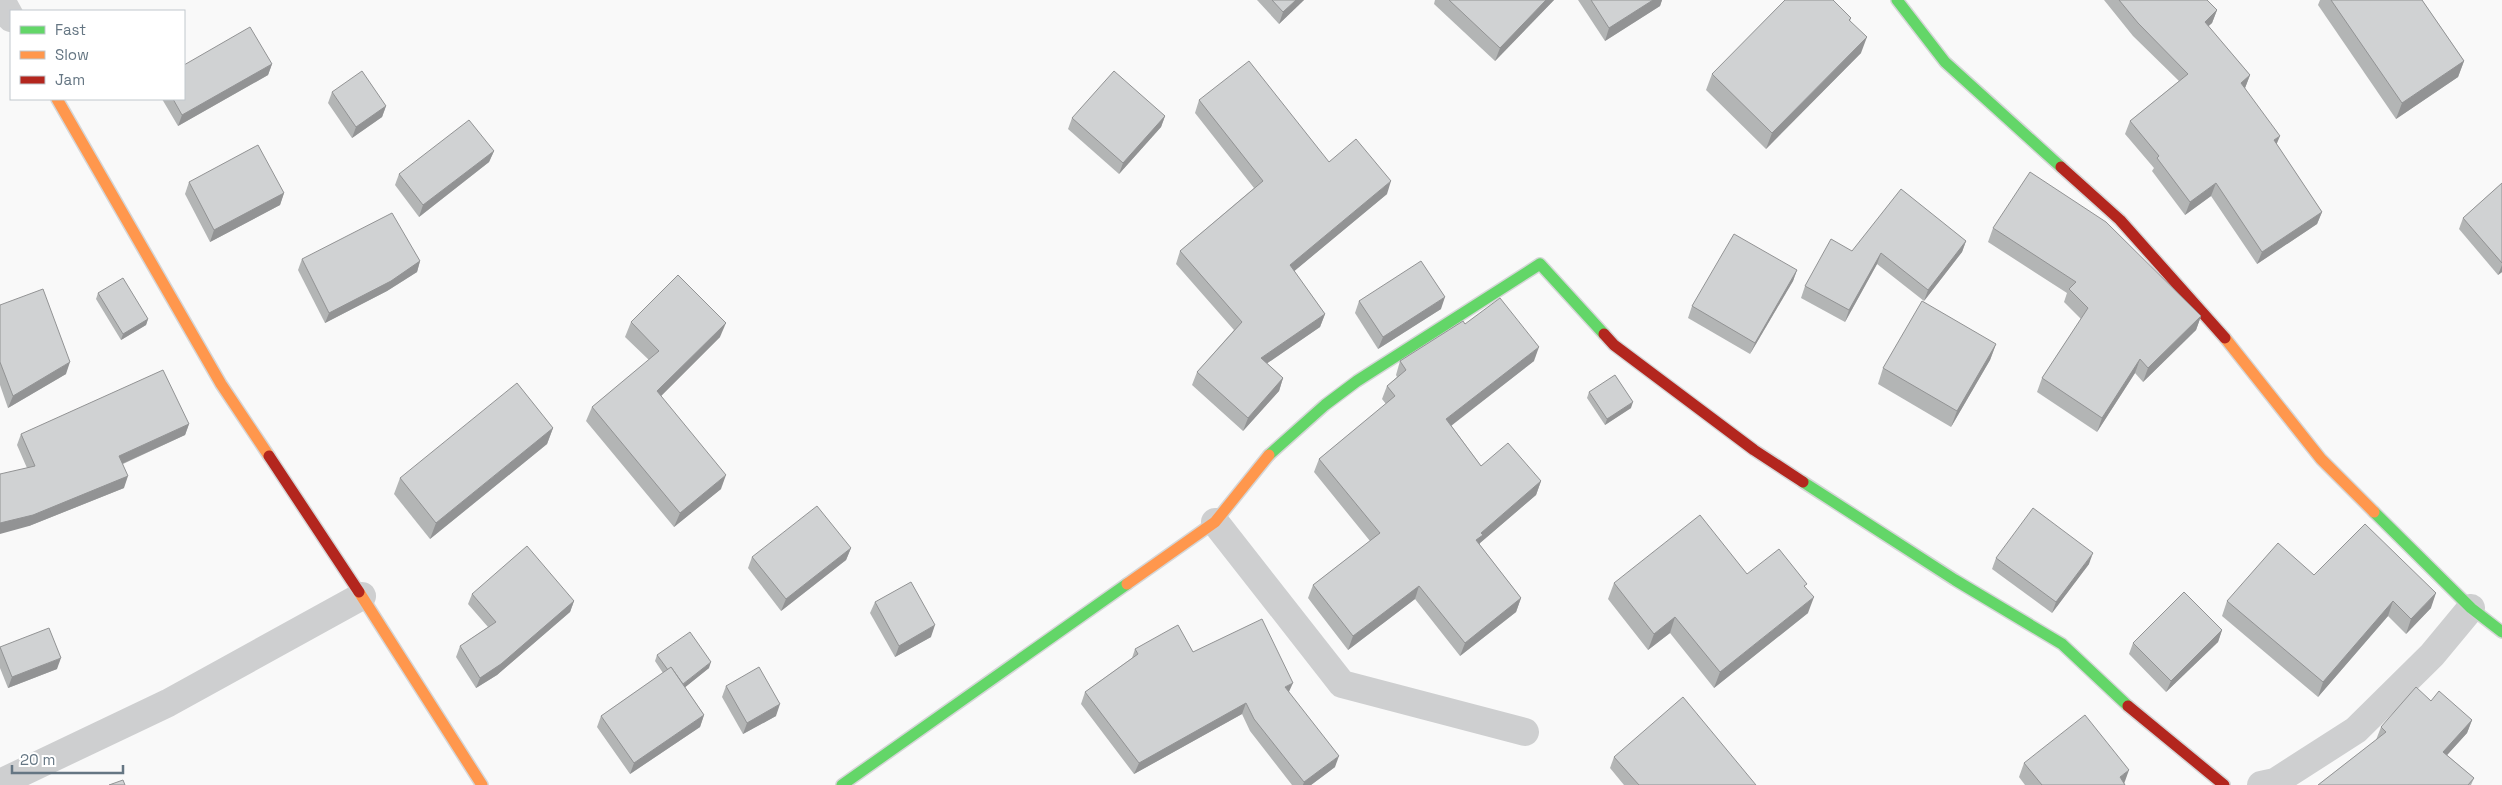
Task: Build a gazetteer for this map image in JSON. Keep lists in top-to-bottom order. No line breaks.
{"legend":["Fast","Slow","Jam"],"scale_bar":"20 m"}
